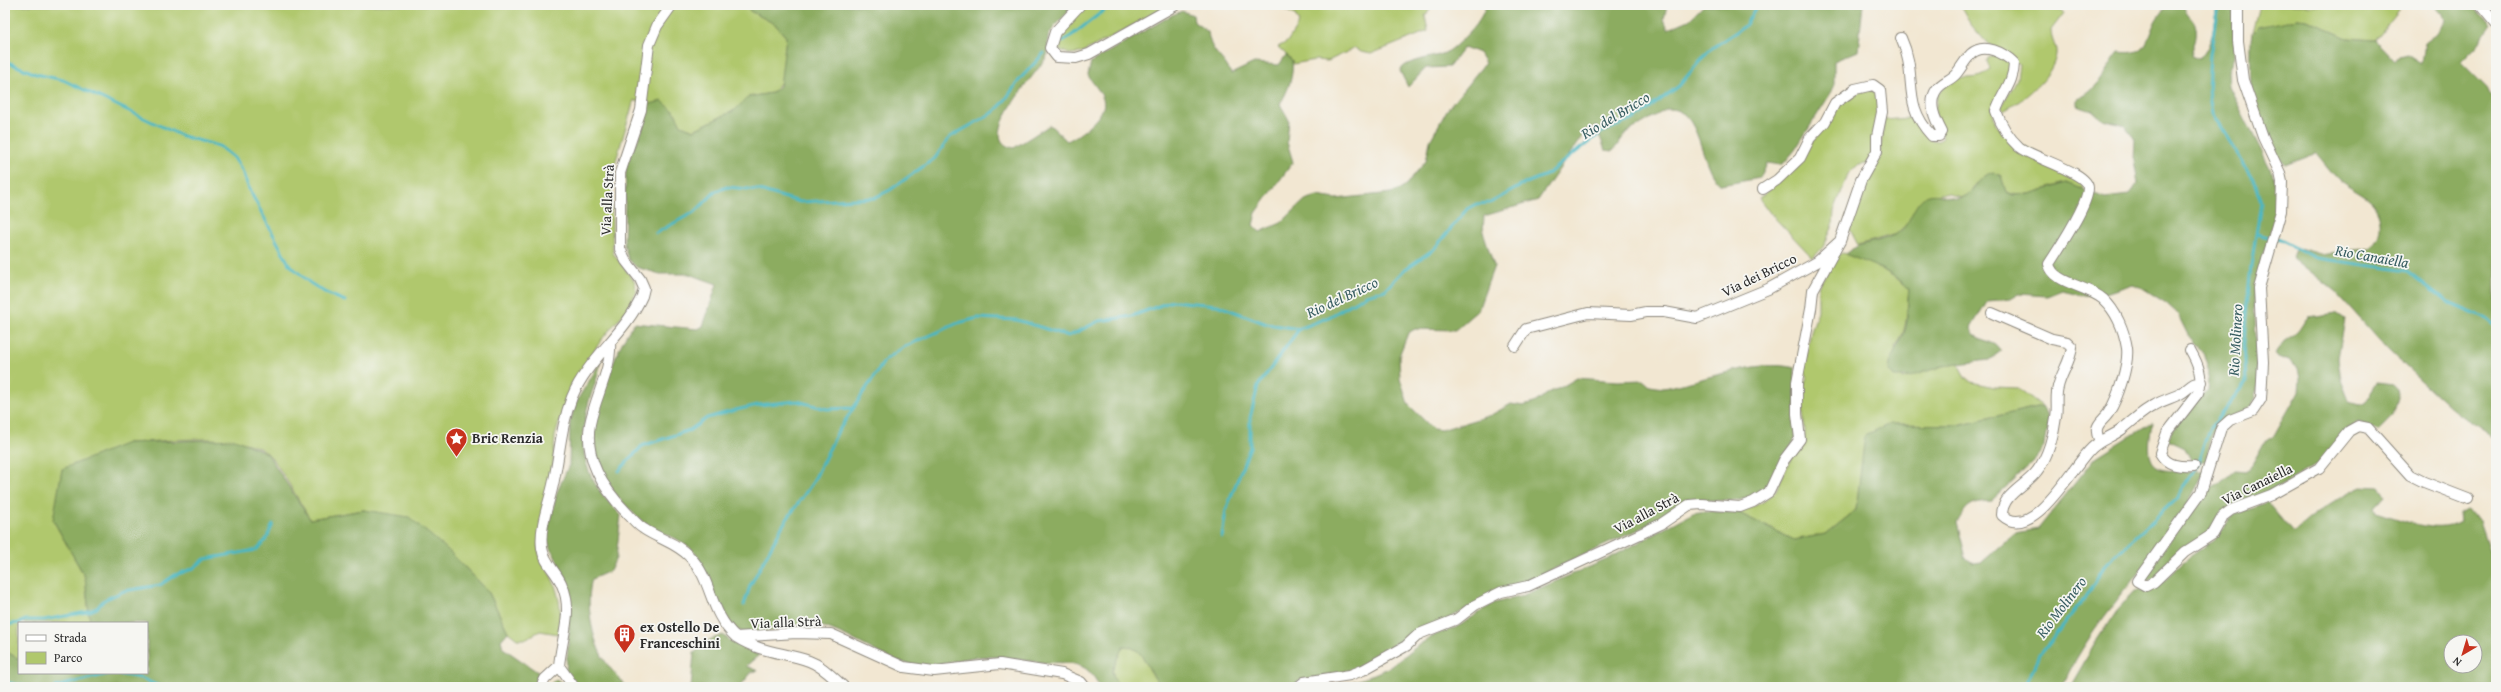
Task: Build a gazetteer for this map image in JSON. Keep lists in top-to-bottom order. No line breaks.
{"streets":{"street":["Via alla Strà","Via dei Bricco","Via Canaiella"]},"crossings":[["Via alla Strà","Via dei Bricco"]],"water":["Rio del Bricco","Rio Canaiella","Rio Molinero"],"places":{"place":["Bric Renzia"],"building":["ex Ostello De Franceschini"]},"legend":["Strada","Parco"],"north":"bottom left"}
